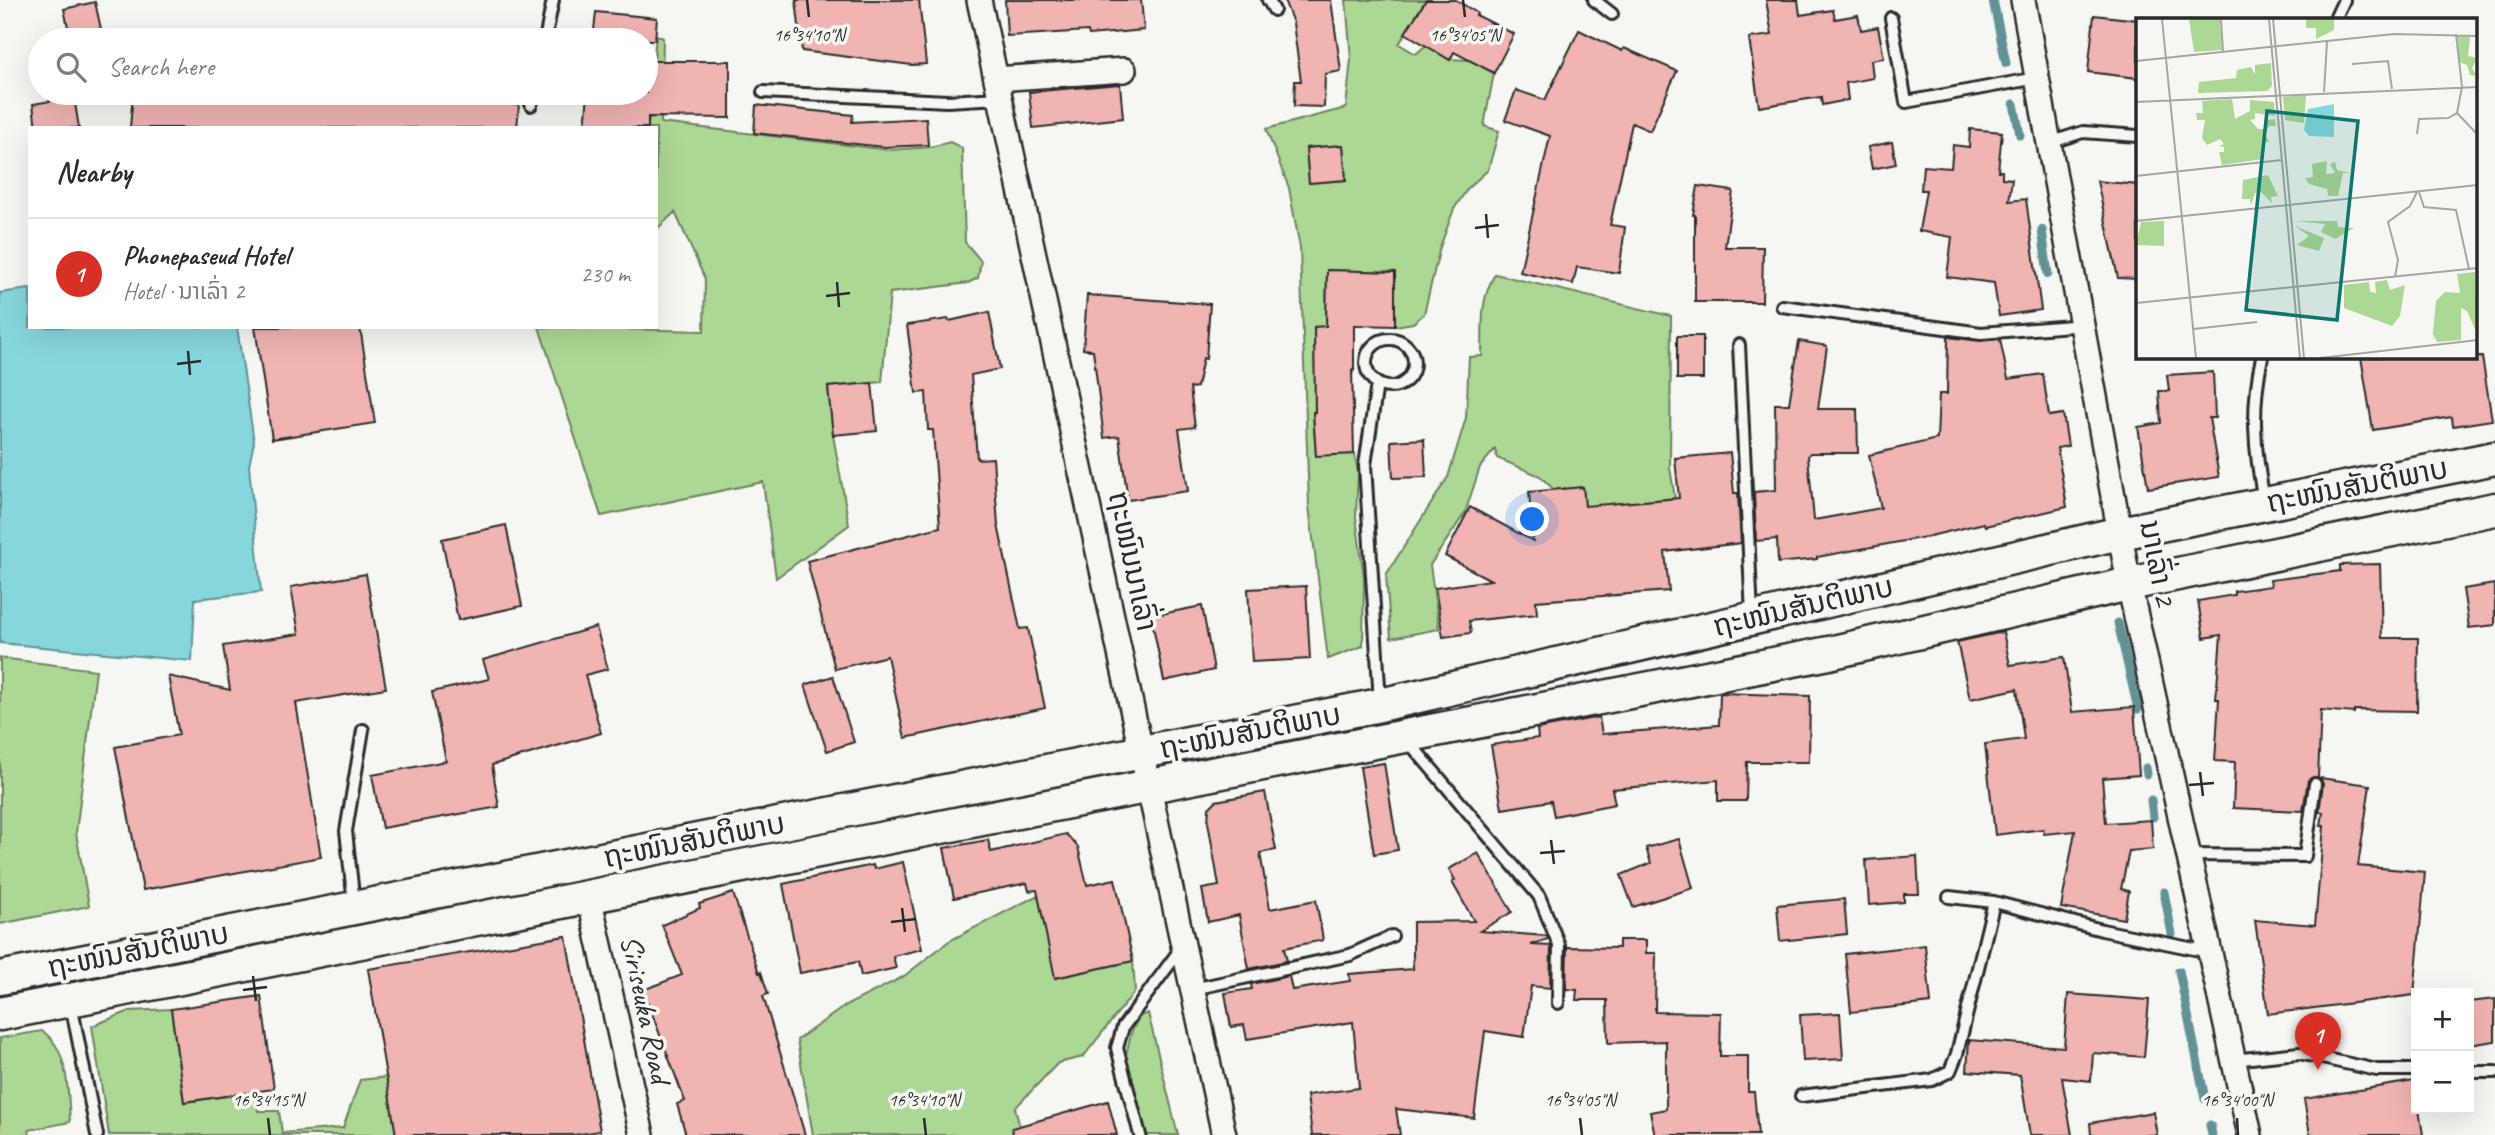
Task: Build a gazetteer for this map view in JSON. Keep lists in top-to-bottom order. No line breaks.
{"streets":{"street":["ຖະໜົນສັນຕິພາບ","ຖະໜົນນາເລົ່າ","ນາເລົ່າ 2","Siriseuka Road"]},"crossings":[["ຖະໜົນສັນຕິພາບ","ຖະໜົນນາເລົ່າ"],["ຖະໜົນສັນຕິພາບ","ນາເລົ່າ 2"],["ຖະໜົນສັນຕິພາບ","Siriseuka Road"]],"page":{"search":"Search here","heading":"Nearby","list":[{"mark":"1","name":"Phonepaseud Hotel","note":"Hotel · ນາເລົ່າ 2","value":"230 m"}],"map_buttons":["+","−"],"pins":"1"},"coordinates":["16°34'10\"N","16°34'05\"N","16°34'15\"N","16°34'00\"N"]}
